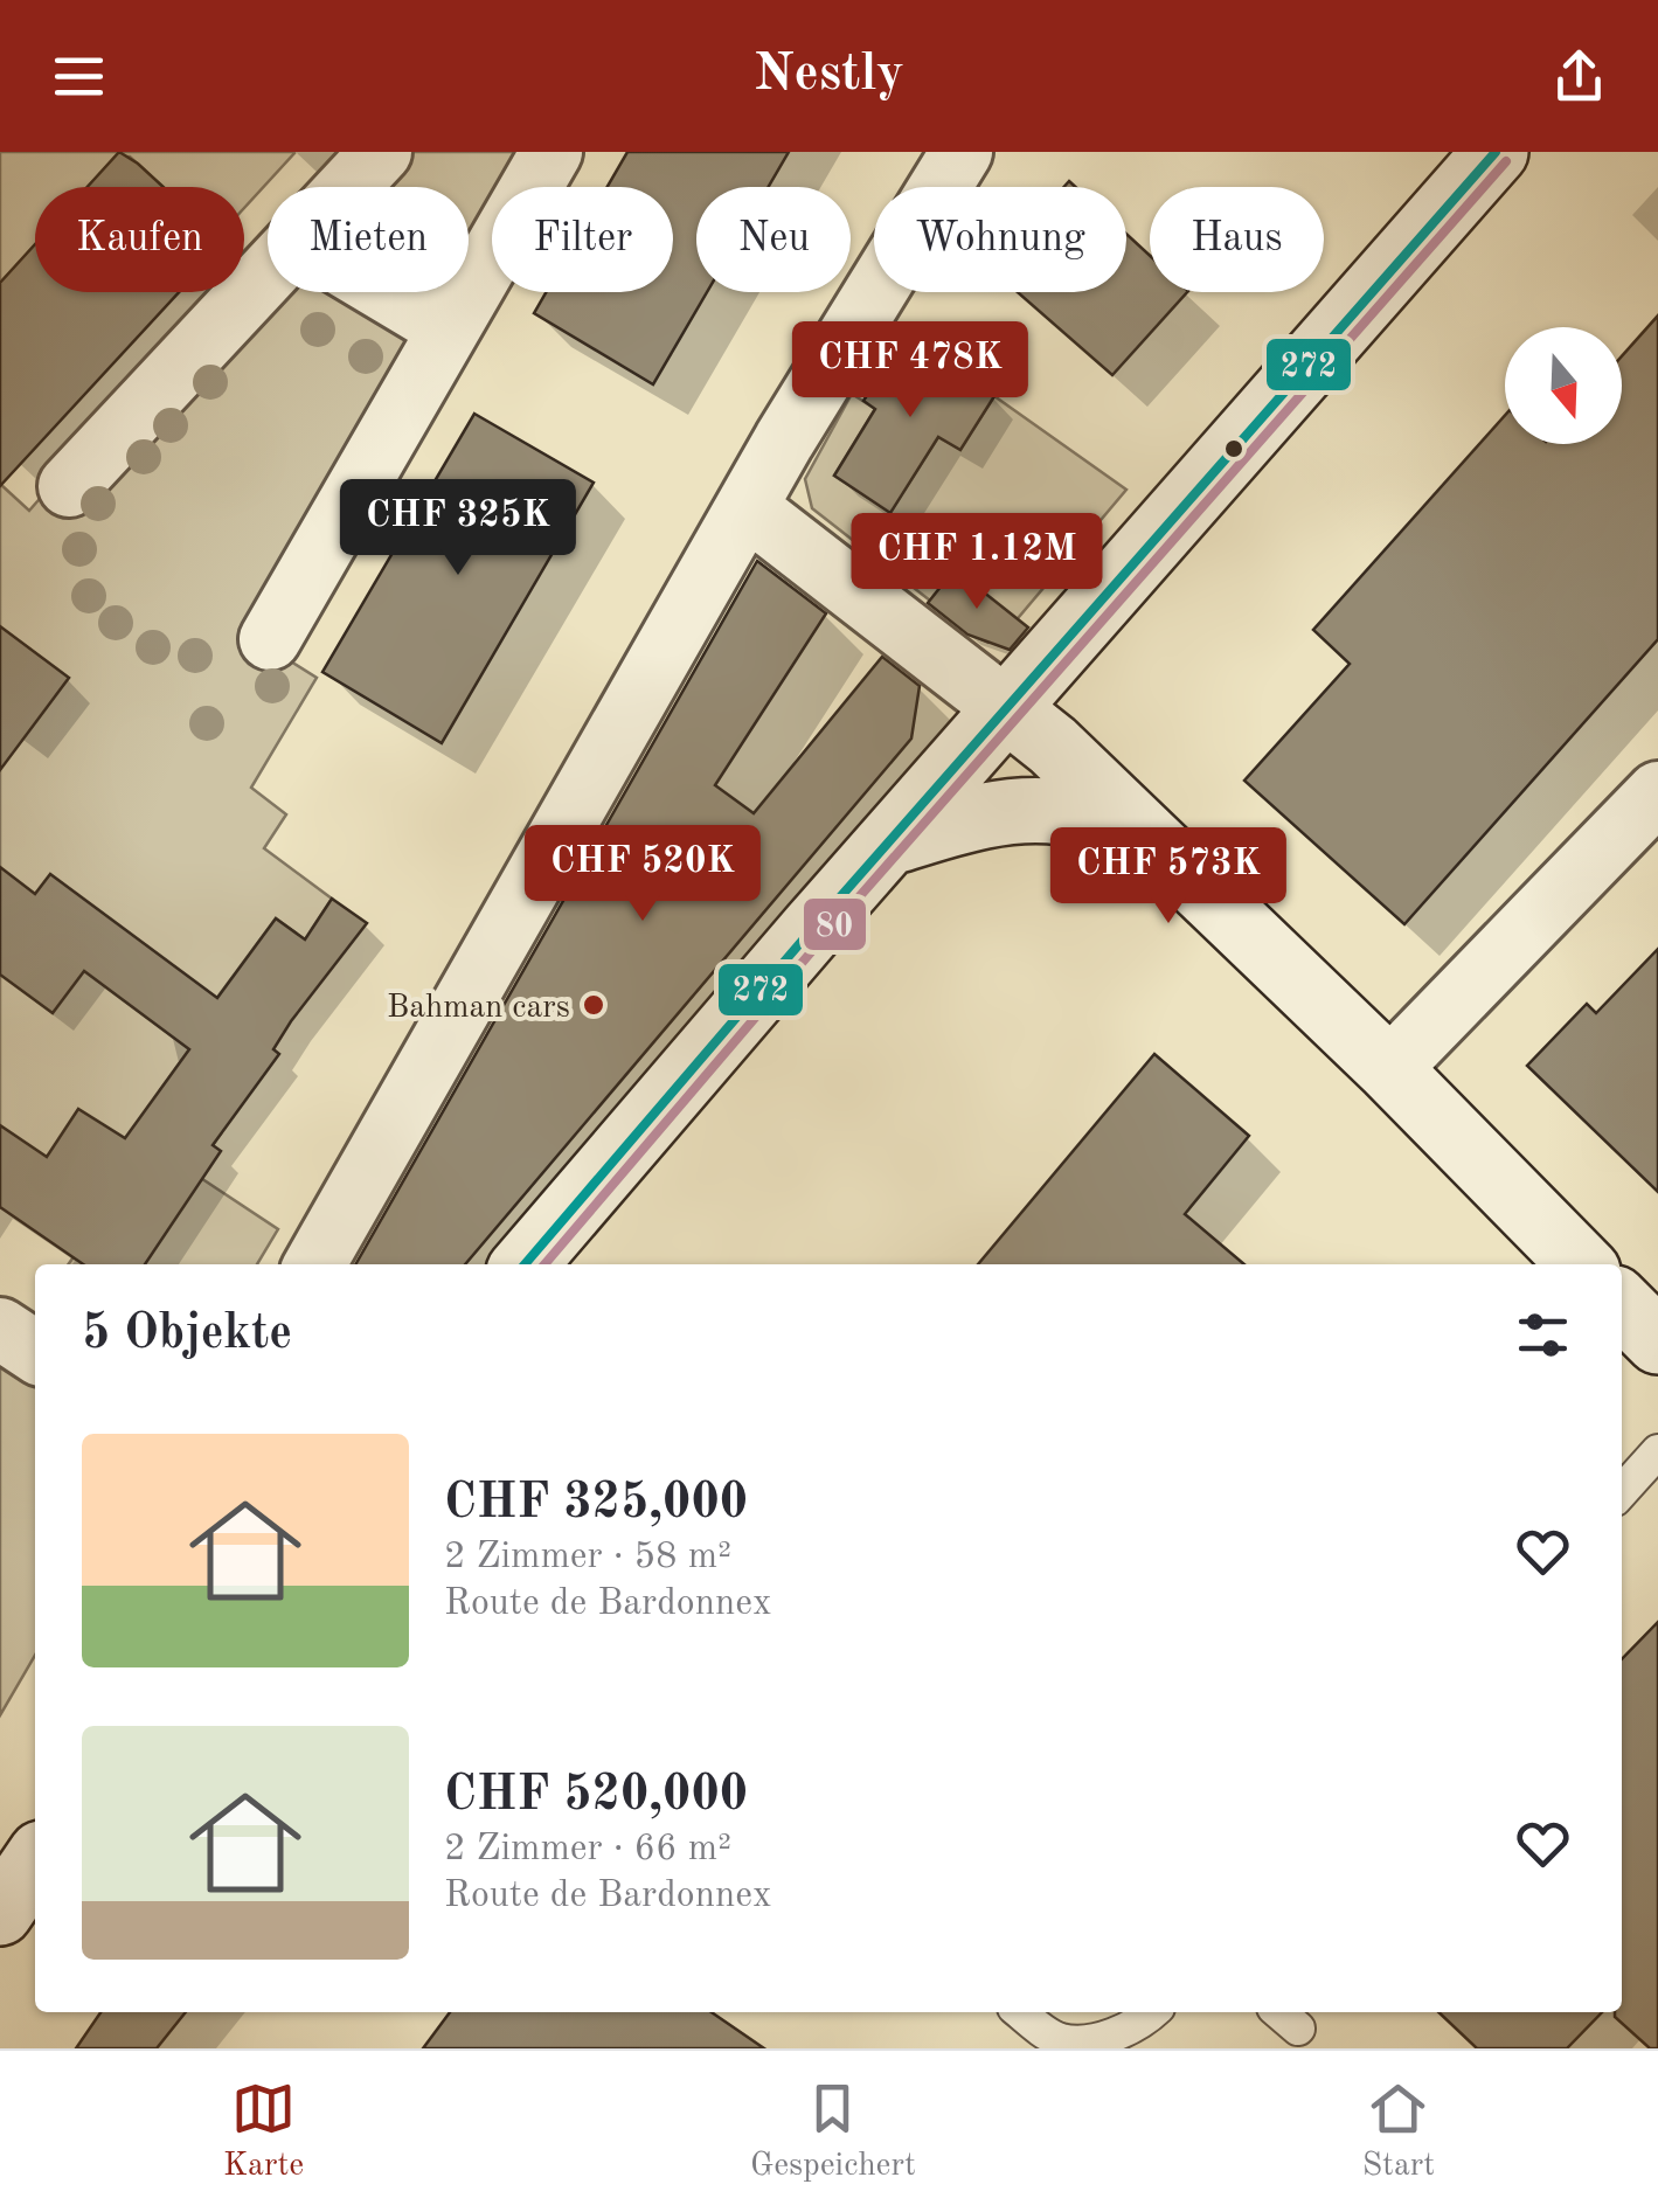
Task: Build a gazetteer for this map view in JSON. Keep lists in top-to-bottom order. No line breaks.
{"places":["Bahman cars"],"lines":["transit line 272","transit line 80"],"north":"bottom","page":{"header":"Nestly","chip":["Kaufen","Mieten","Filter","Neu","Wohnung","Haus"],"price":["CHF 478K","CHF 325K","CHF 1.12M","CHF 520K","CHF 573K"],"heading":"5 Objekte","list":[{"name":"CHF 325,000","note":"2 Zimmer · 58 m² · Route de Bardonnex"},{"name":"CHF 520,000","note":"2 Zimmer · 66 m² · Route de Bardonnex"}],"tabs":["Karte","Gespeichert","Start"]}}
